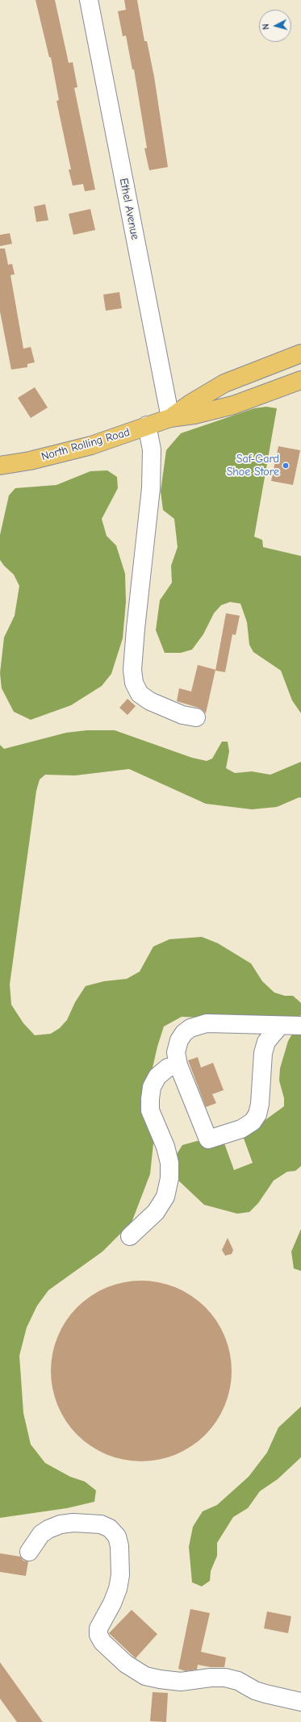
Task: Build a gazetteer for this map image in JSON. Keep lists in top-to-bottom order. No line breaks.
{"streets":{"main road":["North Rolling Road"],"street":["Ethel Avenue"]},"crossings":[["Ethel Avenue","North Rolling Road"]],"places":["Saf-Gard Shoe Store"],"north":"left"}
